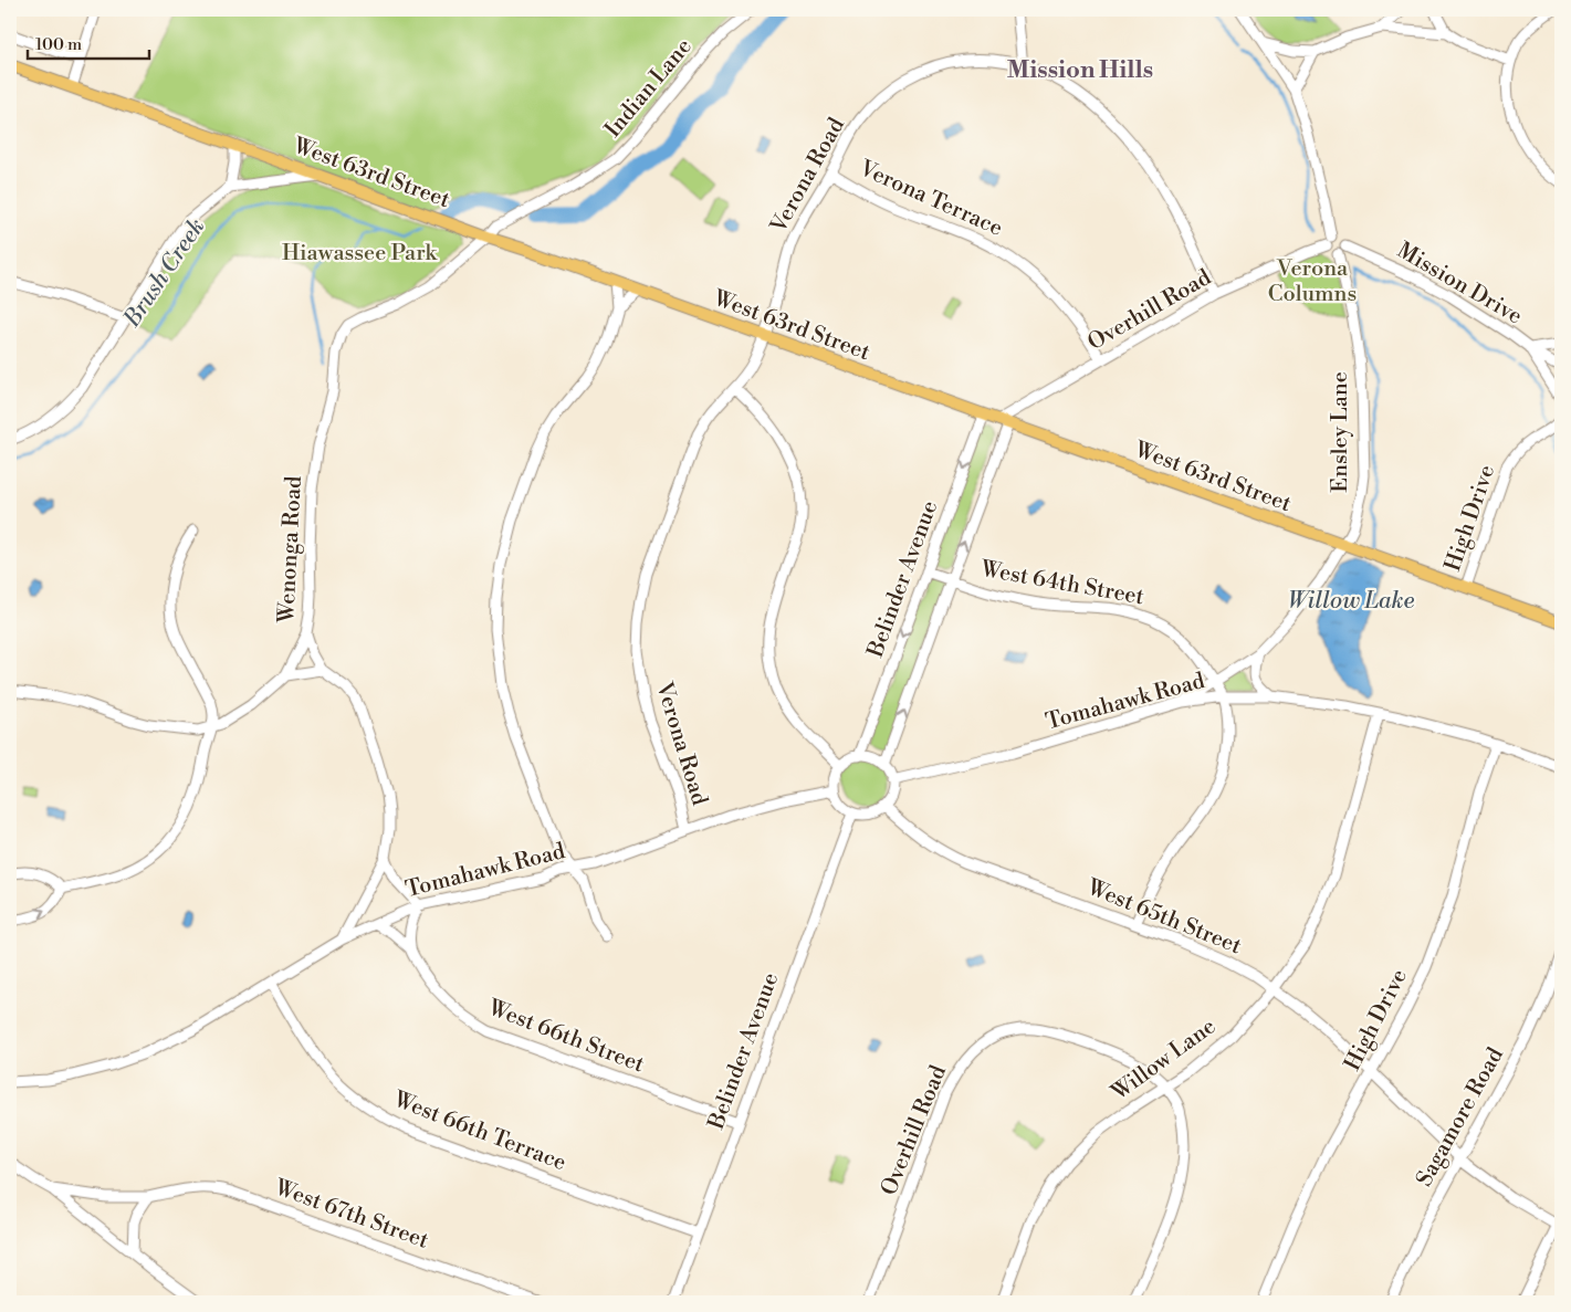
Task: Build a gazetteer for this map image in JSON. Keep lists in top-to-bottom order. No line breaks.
{"streets":{"main road":["West 63rd Street"],"street":["Indian Lane","Verona Road","Verona Terrace","Mission Drive","Overhill Road","Ensley Lane","High Drive","Wenonga Road","Belinder Avenue","West 64th Street","Tomahawk Road","West 65th Street","West 66th Street","Willow Lane","Sagamore Road","West 66th Terrace","West 67th Street"]},"crossings":[["Indian Lane","West 63rd Street"],["Indian Lane","Wenonga Road"],["West 63rd Street","Verona Road"],["West 63rd Street","Overhill Road"],["West 63rd Street","Ensley Lane"],["West 63rd Street","High Drive"],["West 63rd Street","Wenonga Road"],["West 63rd Street","Belinder Avenue"],["Verona Road","Verona Terrace"],["Verona Road","Overhill Road"],["Verona Road","Tomahawk Road"],["Verona Terrace","Overhill Road"],["Mission Drive","Overhill Road"],["Overhill Road","Willow Lane"],["Ensley Lane","West 64th Street"],["Ensley Lane","Tomahawk Road"],["High Drive","Tomahawk Road"],["High Drive","West 65th Street"],["Belinder Avenue","West 64th Street"],["Belinder Avenue","Tomahawk Road"],["Belinder Avenue","West 65th Street"],["Belinder Avenue","West 66th Street"],["Belinder Avenue","West 66th Terrace"],["West 64th Street","Tomahawk Road"],["Tomahawk Road","West 65th Street"],["Tomahawk Road","West 66th Street"],["Tomahawk Road","Willow Lane"],["Tomahawk Road","West 66th Terrace"],["West 65th Street","Willow Lane"],["West 65th Street","Sagamore Road"]],"districts":["Mission Hills"],"water":["Brush Creek","Willow Lake"],"parks":["Hiawassee Park","Verona Columns"],"scale_bar":"100 m"}
